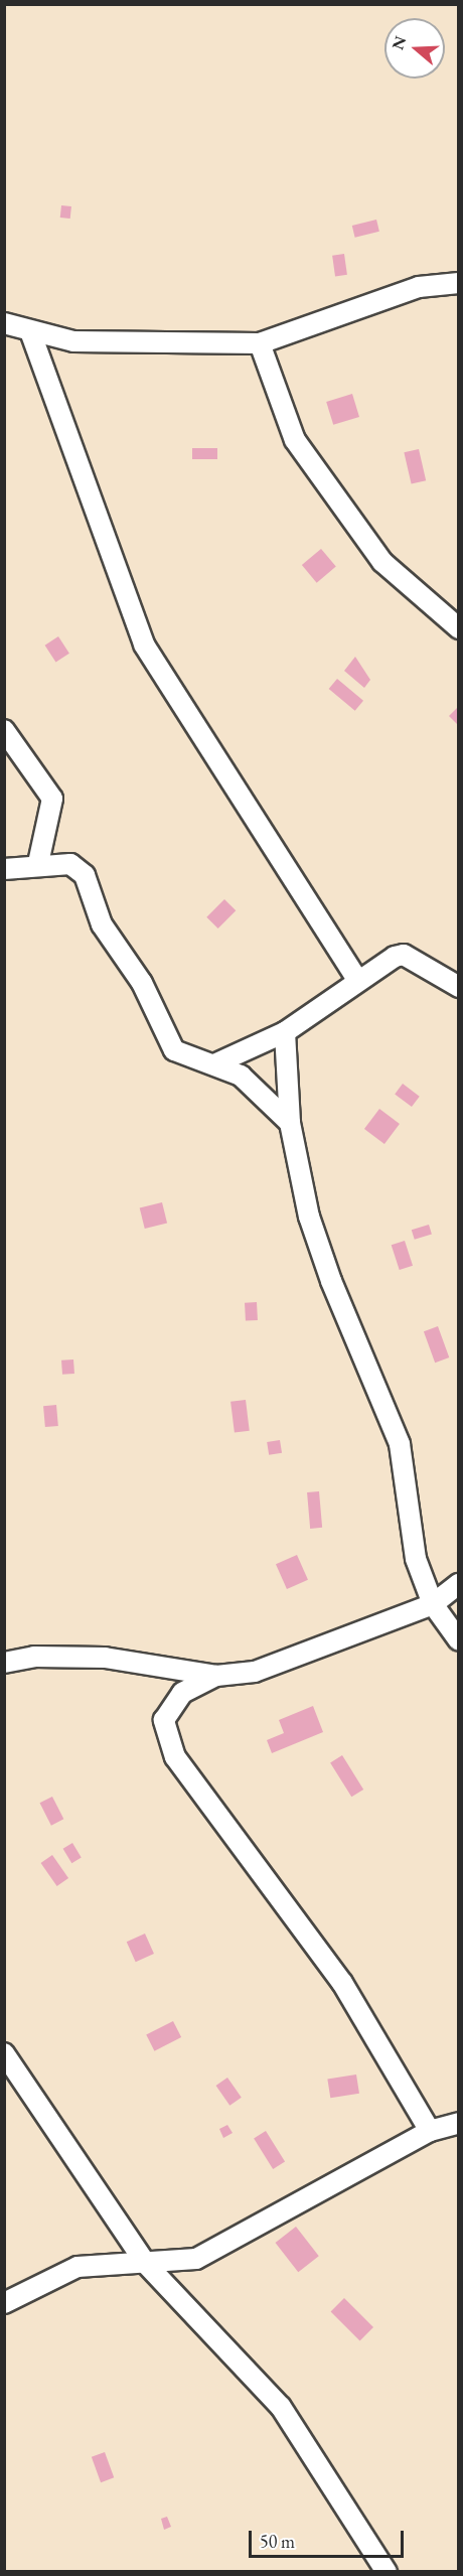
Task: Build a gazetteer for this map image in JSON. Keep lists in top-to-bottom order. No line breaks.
{"scale_bar":"50 m","north":"left"}
